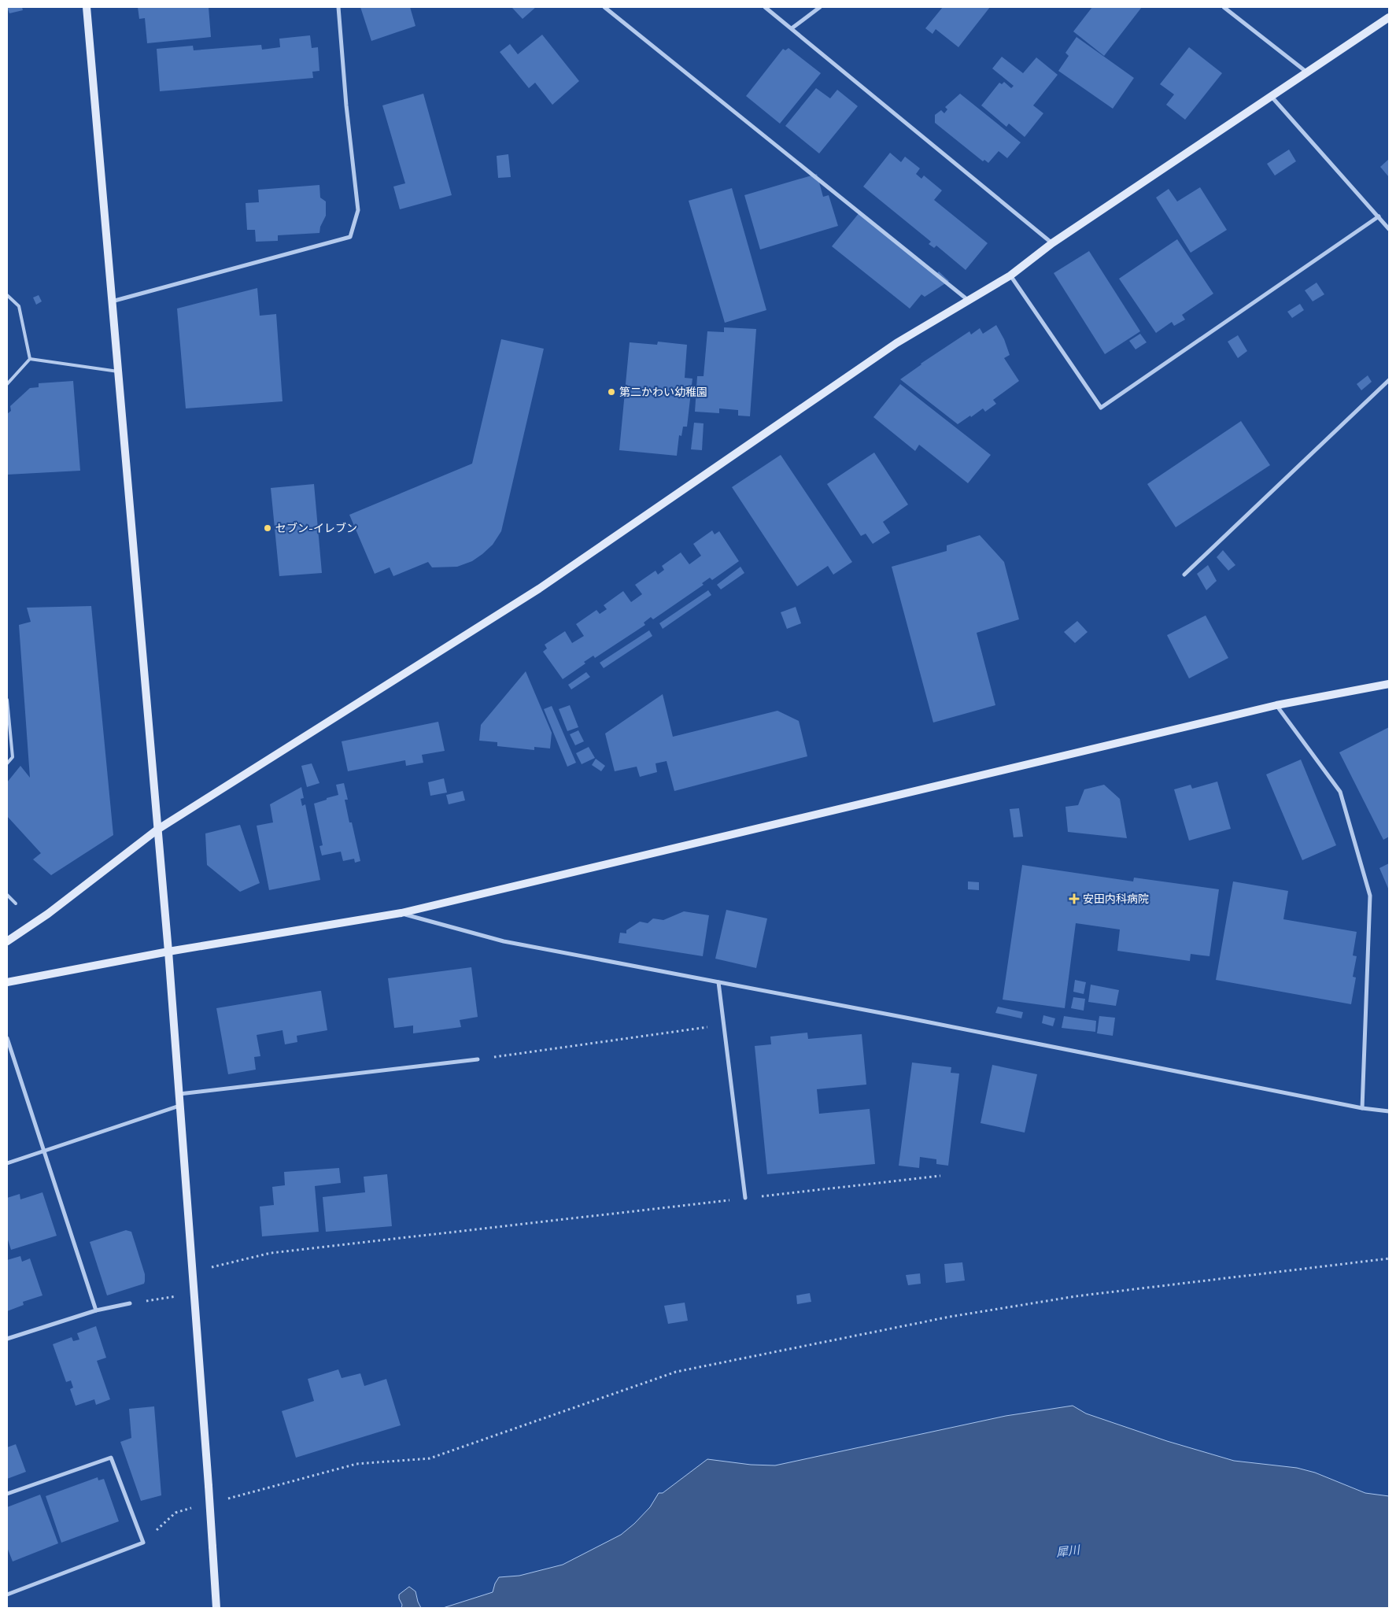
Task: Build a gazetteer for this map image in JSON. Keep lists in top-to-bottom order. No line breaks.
{"water":["犀川"],"places":{"other":["第二かわい幼稚園","セブン-イレブン"],"health":["安田内科病院"]}}
